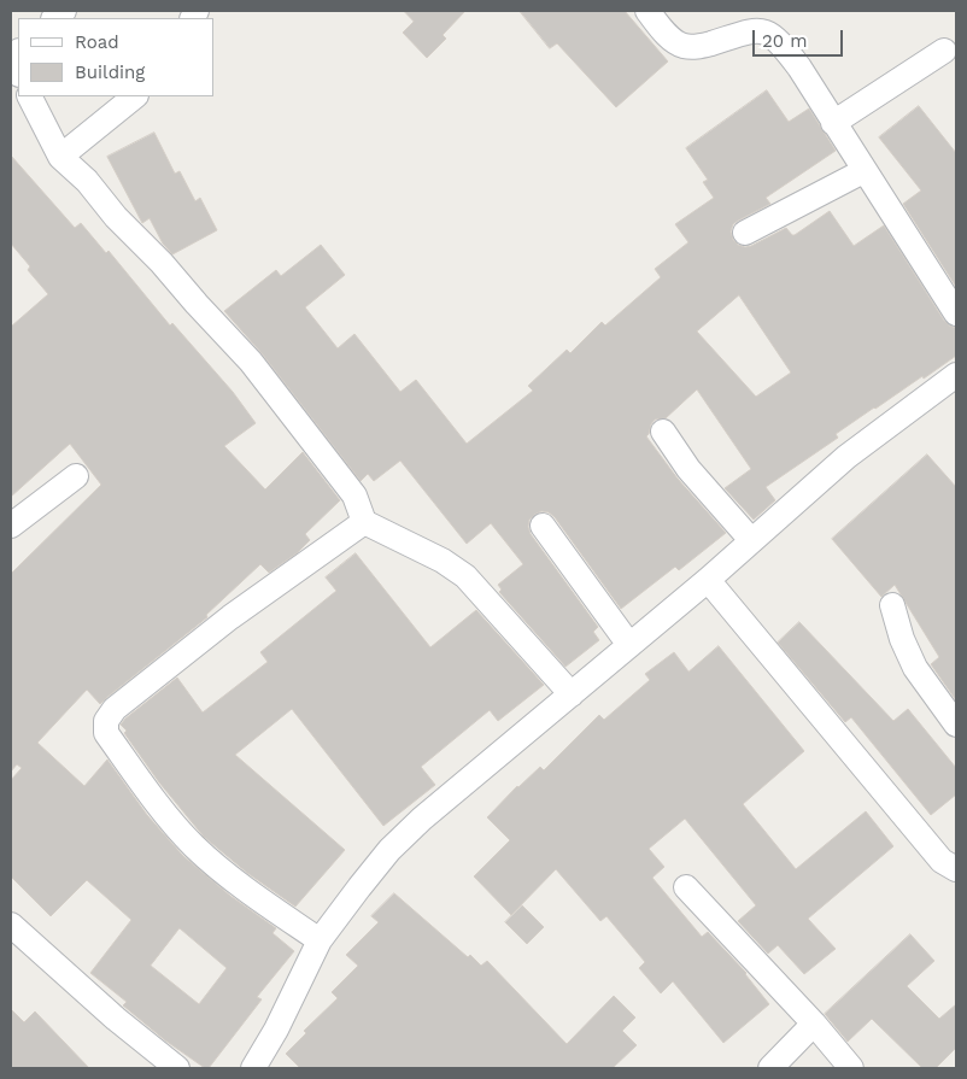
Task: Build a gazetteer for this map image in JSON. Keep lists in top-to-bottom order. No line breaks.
{"legend":["Road","Building"],"scale_bar":"20 m"}
